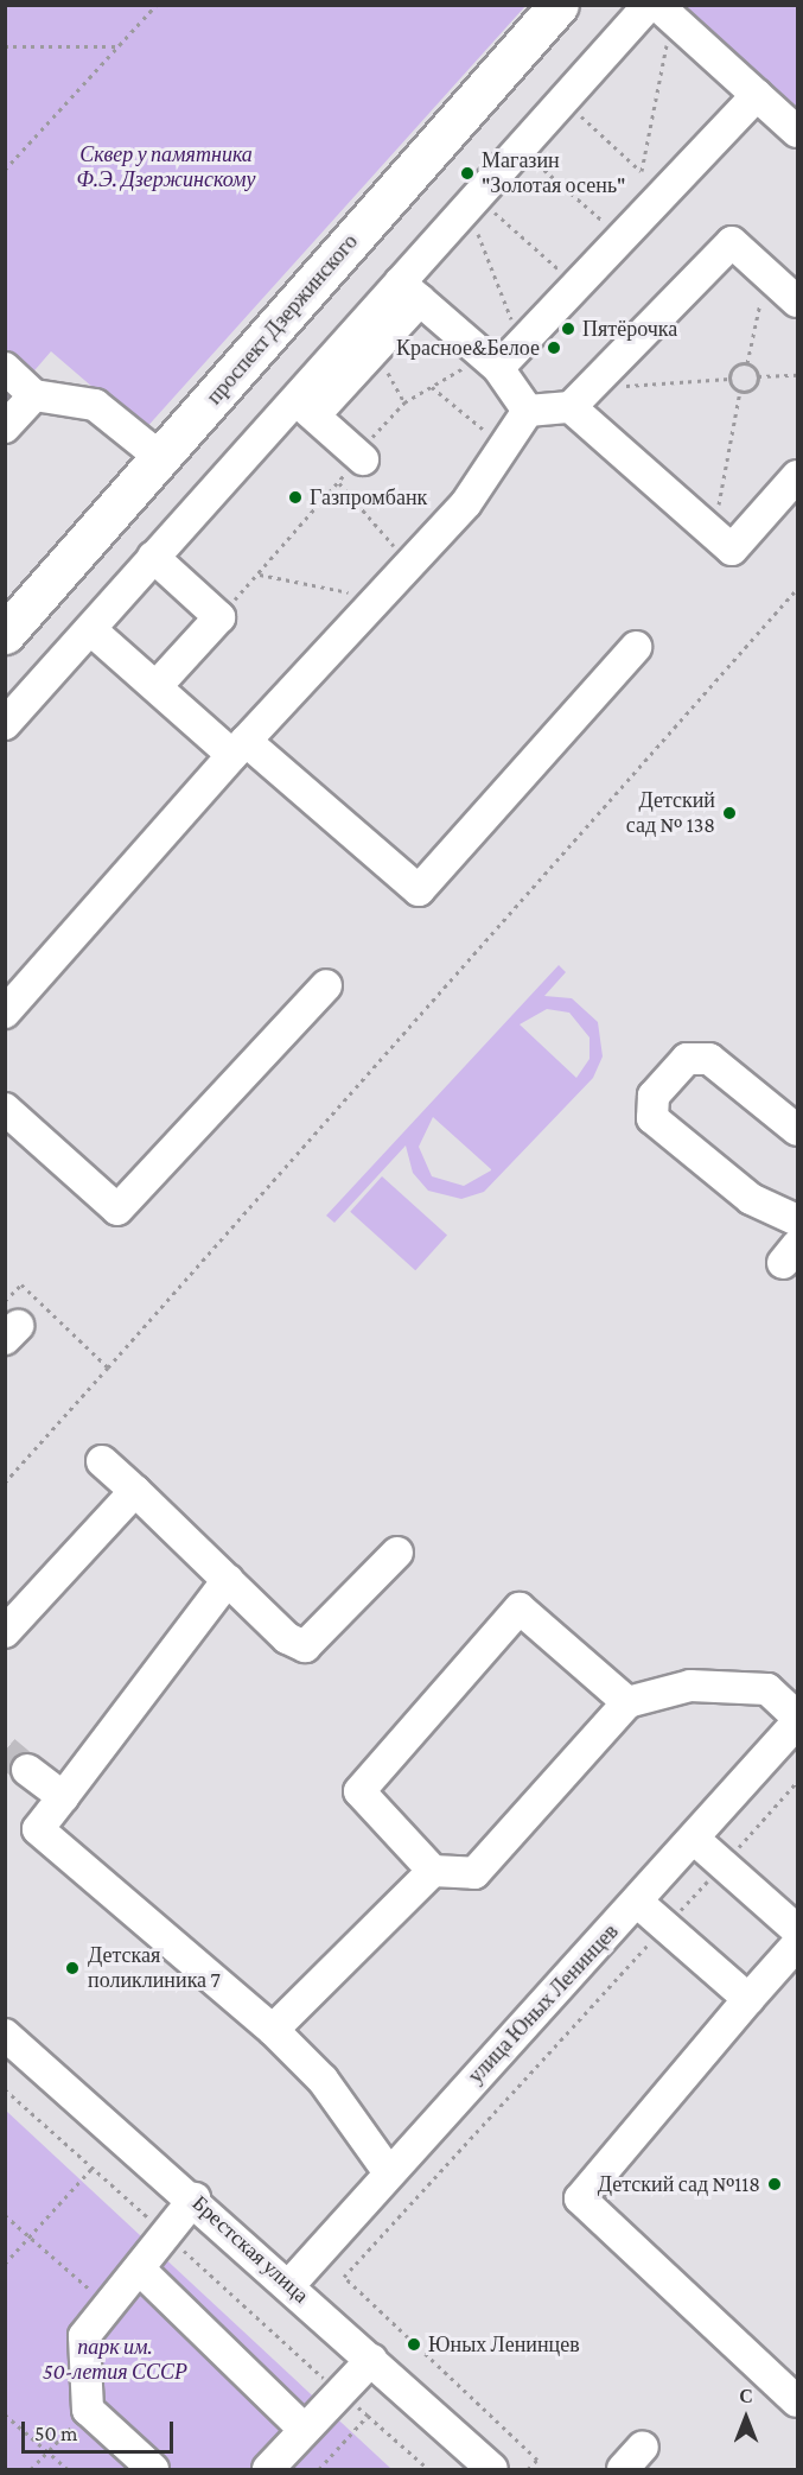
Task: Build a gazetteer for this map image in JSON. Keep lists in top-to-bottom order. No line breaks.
{"streets":{"main road":["проспект Дзержинского"],"street":["улица Юных Ленинцев","Брестская улица"]},"crossings":[["улица Юных Ленинцев","Брестская улица"]],"parks":["Сквер у памятника Ф.Э. Дзержинскому","парк им. 50-летия СССР"],"places":["Магазин \"Золотая осень\"","Пятёрочка","Красное&Белое","Газпромбанк","Детский сад № 138","Детская поликлиника 7","Детский сад №118","Юных Ленинцев"],"scale_bar":"50 m","north":"top"}
